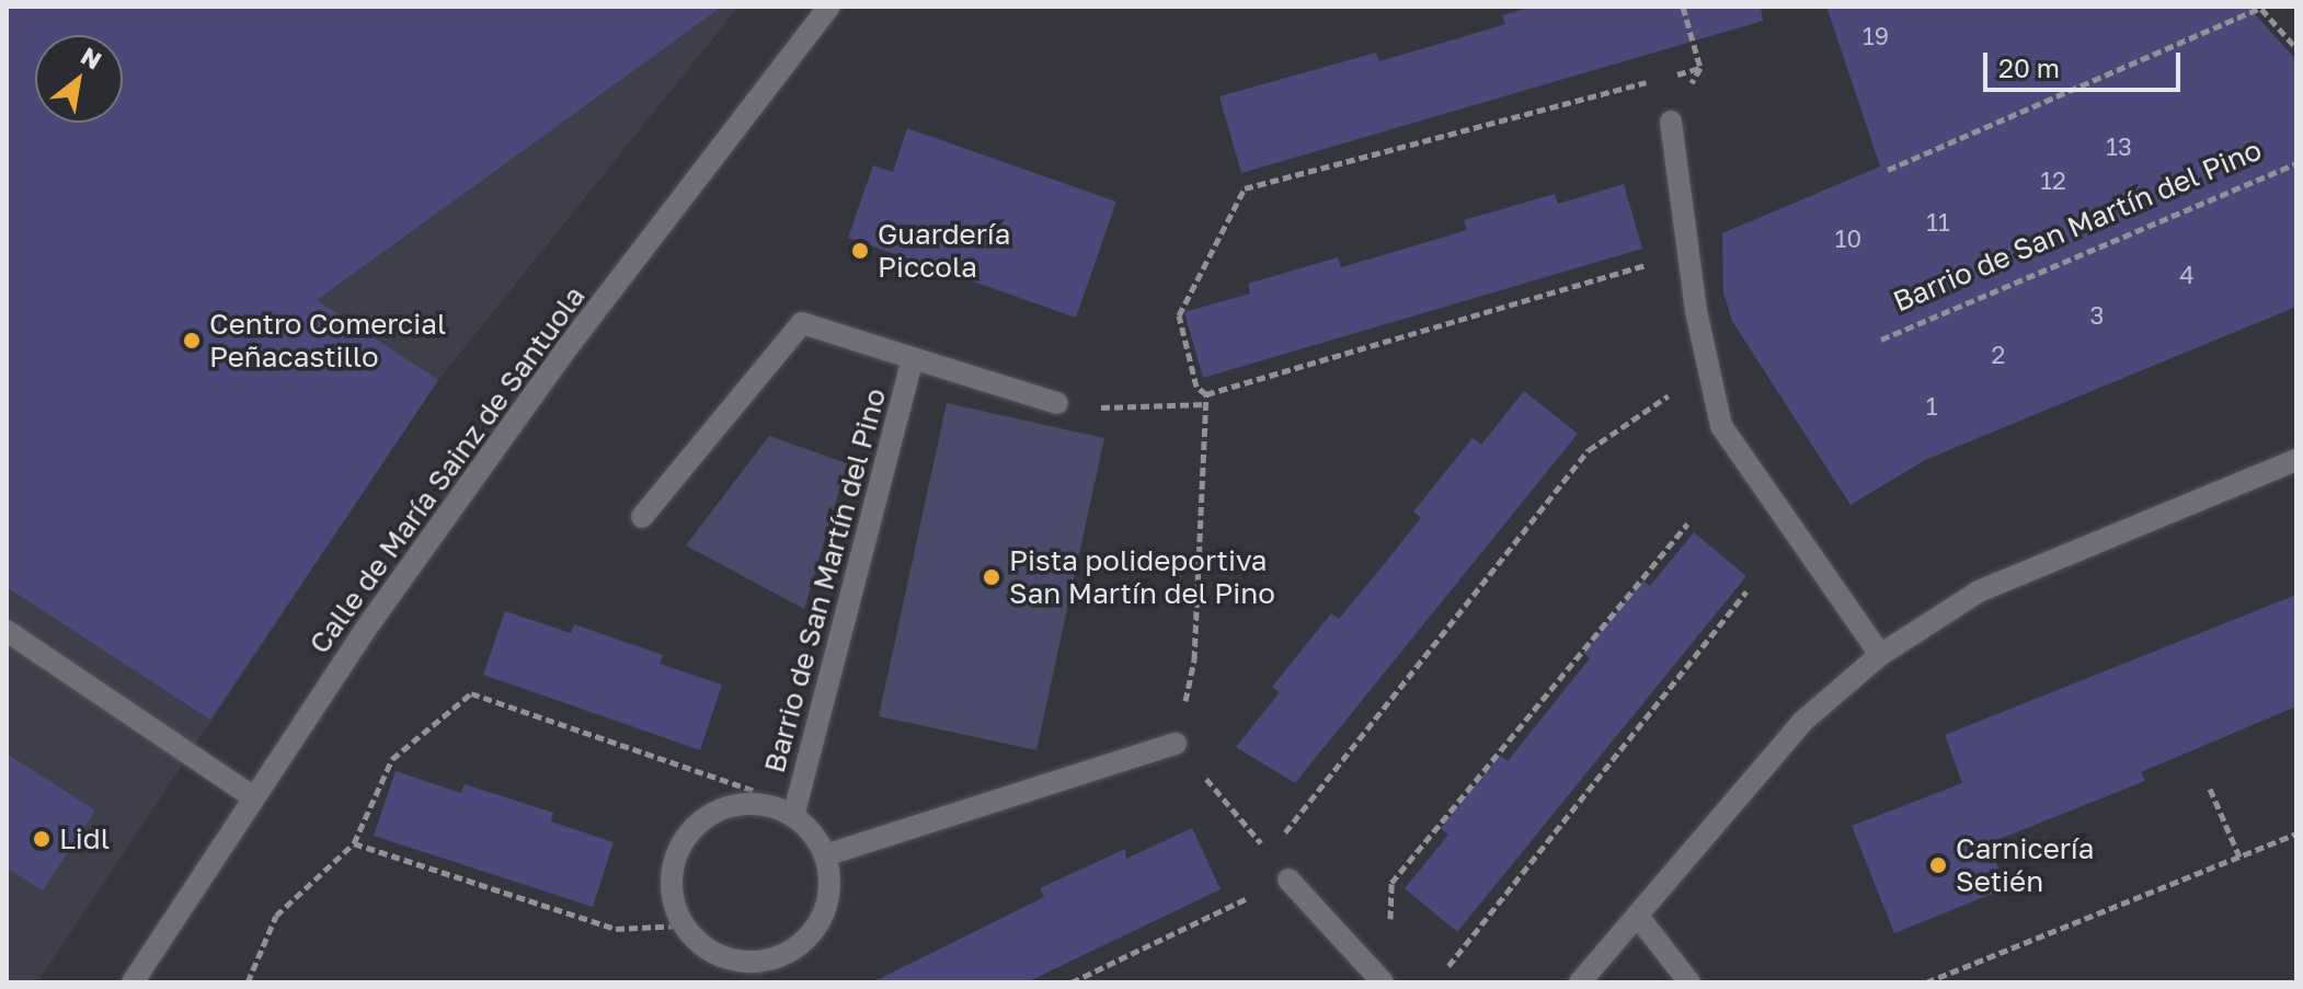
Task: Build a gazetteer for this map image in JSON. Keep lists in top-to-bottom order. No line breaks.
{"streets":{"street":["Barrio de San Martín del Pino","Calle de María Sainz de Santuola"]},"places":["Guardería Piccola","Centro Comercial Peñacastillo","Pista polideportiva San Martín del Pino","Lidl","Carnicería Setién"],"house_numbers":["19","13","12","11","10","4","3","2","1"],"scale_bar":"20 m","north":"top right"}
